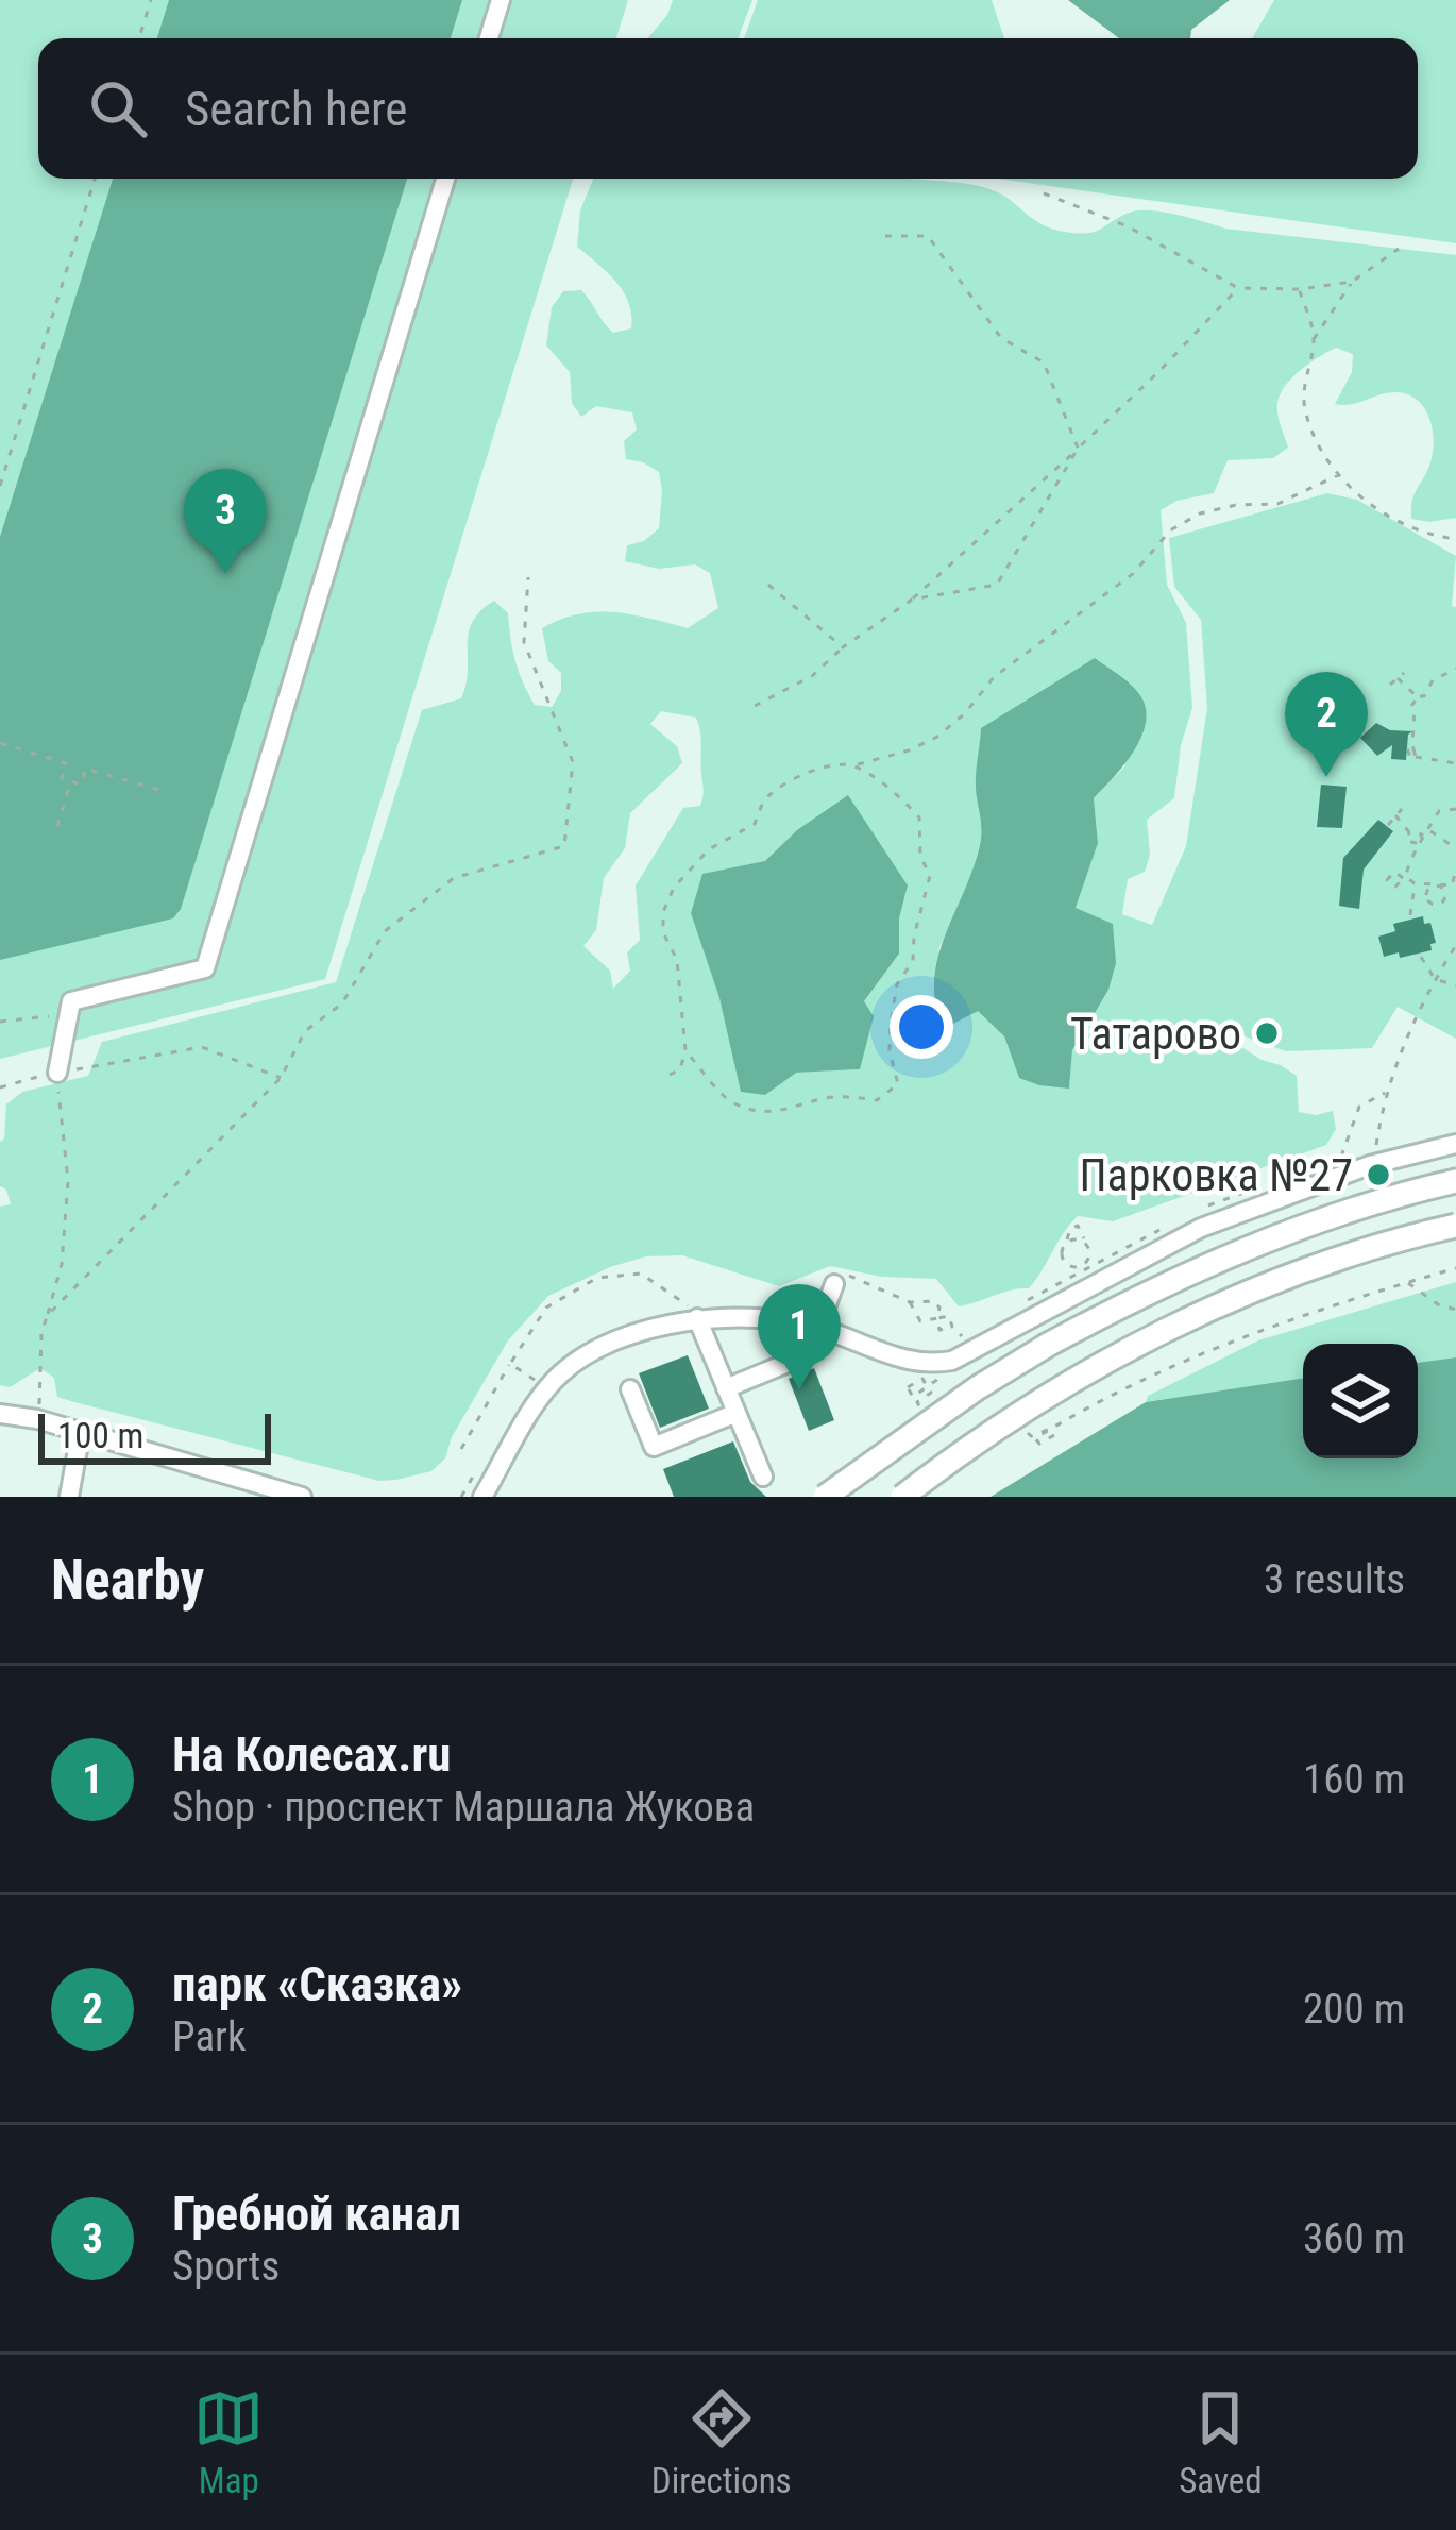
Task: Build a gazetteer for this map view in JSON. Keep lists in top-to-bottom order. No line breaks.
{"places":["Татарово","Парковка №27"],"scale_bar":"100 m","page":{"search":"Search here","pins":["3","2","1"],"scale":"100 m","heading":["Nearby","3 results"],"list":[{"mark":"1","name":"На Колесах.ru","note":"Shop · проспект Маршала Жукова","value":"160 m"},{"mark":"2","name":"парк «Сказка»","note":"Park","value":"200 m"},{"mark":"3","name":"Гребной канал","note":"Sports","value":"360 m"}],"nav":["Map","Directions","Saved"]}}
